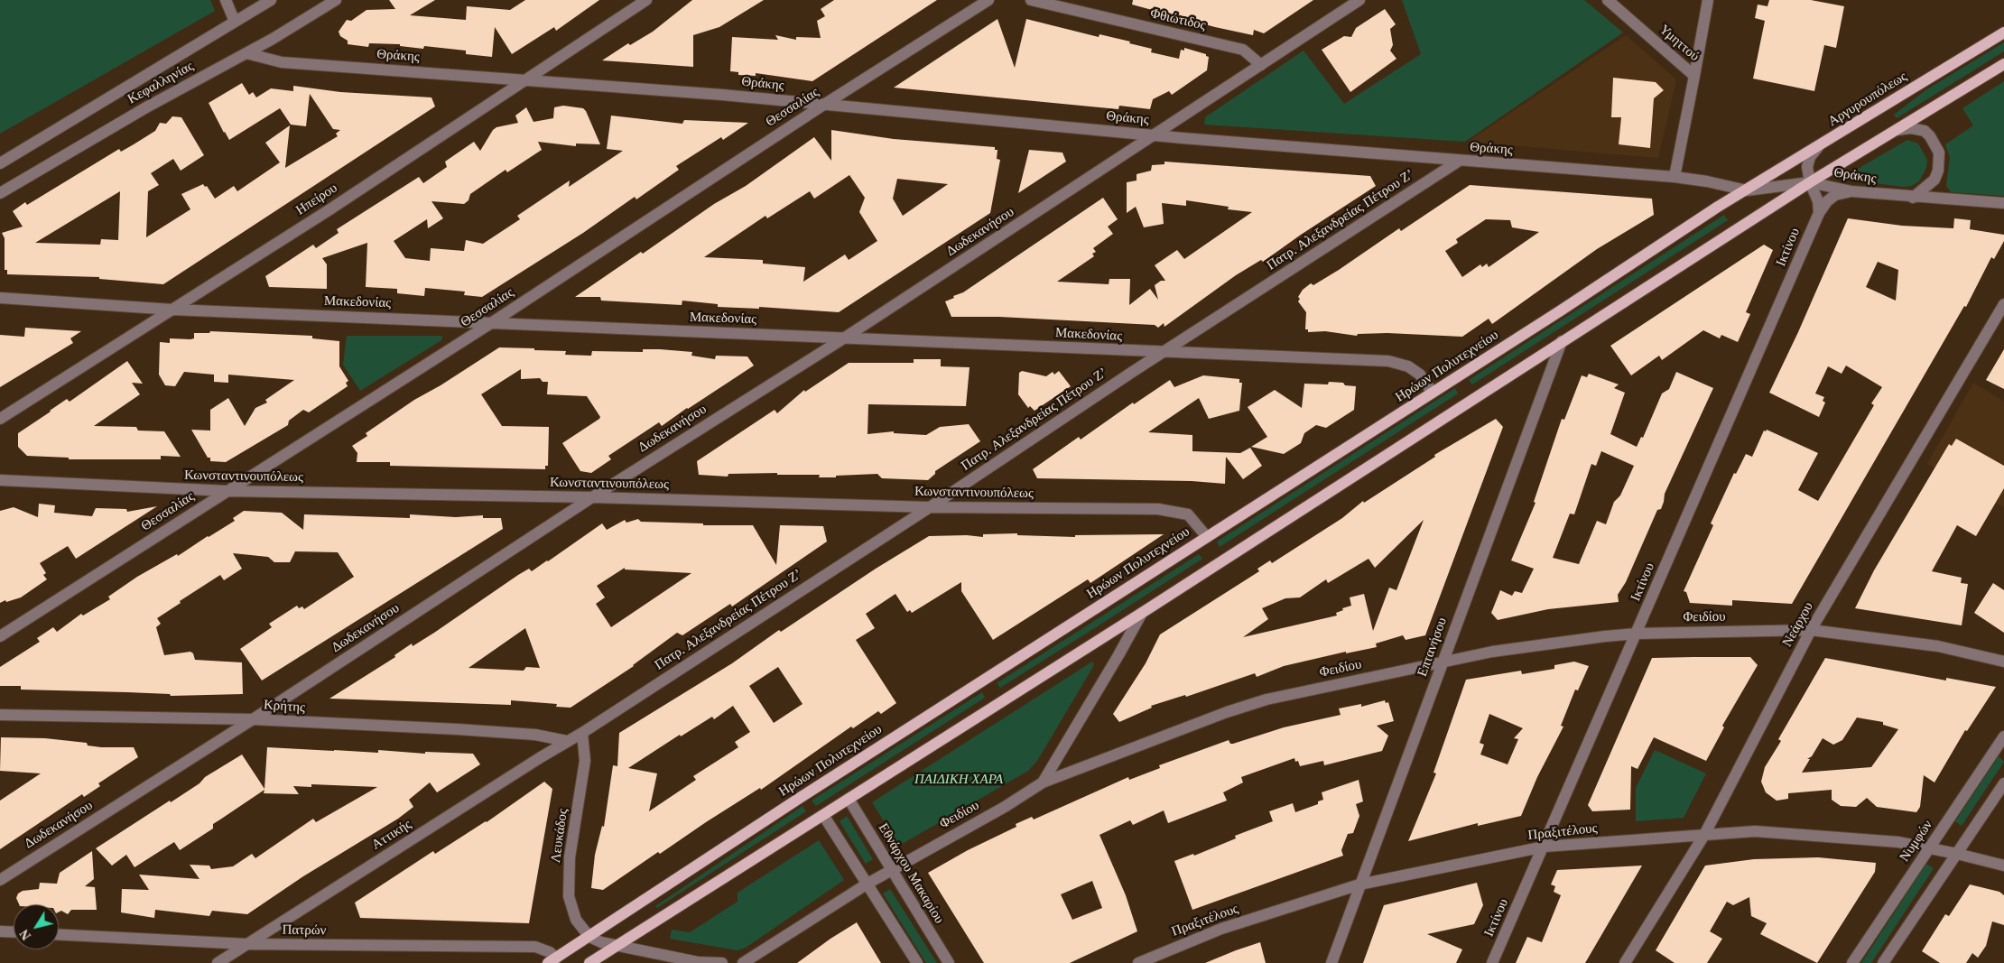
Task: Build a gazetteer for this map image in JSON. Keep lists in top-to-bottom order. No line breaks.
{"streets":{"main road":["Αργυρουπόλεως","Ηρώων Πολυτεχνείου"],"street":["Φθιώτιδος","Υμηττού","Θράκης","Κεφαλληνίας","Θεσσαλίας","Ηπείρου","Πατρ. Αλεξανδρείας Πέτρου Ζ’","Δωδεκανήσου","Ικτίνου","Μακεδονίας","Κωνσταντινουπόλεως","Φειδίου","Νεάρχου","Επτανήσου","Κρήτης","Πραξιτέλους","Αττικής","Λευκάδος","Νυμφών","Εθνάρχου Μακαρίου","Πατρών"]},"crossings":[["Φθιώτιδος","Δωδεκανήσου"],["Υμηττού","Θράκης"],["Θράκης","Κεφαλληνίας"],["Θράκης","Αργυρουπόλεως"],["Θράκης","Θεσσαλίας"],["Θράκης","Ηπείρου"],["Θράκης","Πατρ. Αλεξανδρείας Πέτρου Ζ’"],["Θράκης","Δωδεκανήσου"],["Θράκης","Ικτίνου"],["Θράκης","Ηρώων Πολυτεχνείου"],["Αργυρουπόλεως","Ηρώων Πολυτεχνείου"],["Θεσσαλίας","Μακεδονίας"],["Θεσσαλίας","Κωνσταντινουπόλεως"],["Ηπείρου","Μακεδονίας"],["Πατρ. Αλεξανδρείας Πέτρου Ζ’","Μακεδονίας"],["Πατρ. Αλεξανδρείας Πέτρου Ζ’","Κωνσταντινουπόλεως"],["Πατρ. Αλεξανδρείας Πέτρου Ζ’","Αττικής"],["Πατρ. Αλεξανδρείας Πέτρου Ζ’","Λευκάδος"],["Δωδεκανήσου","Μακεδονίας"],["Δωδεκανήσου","Κωνσταντινουπόλεως"],["Δωδεκανήσου","Κρήτης"],["Ικτίνου","Φειδίου"],["Ικτίνου","Πραξιτέλους"],["Μακεδονίας","Ηρώων Πολυτεχνείου"],["Ηρώων Πολυτεχνείου","Κωνσταντινουπόλεως"],["Ηρώων Πολυτεχνείου","Λευκάδος"],["Ηρώων Πολυτεχνείου","Πατρών"],["Φειδίου","Νεάρχου"],["Φειδίου","Επτανήσου"],["Φειδίου","Εθνάρχου Μακαρίου"],["Νεάρχου","Πραξιτέλους"],["Επτανήσου","Πραξιτέλους"],["Κρήτης","Αττικής"],["Πραξιτέλους","Νυμφών"],["Αττικής","Λευκάδος"],["Αττικής","Πατρών"]],"parks":["ΠΑΙΔΙΚΗ ΧΑΡΑ"],"north":"bottom left"}
